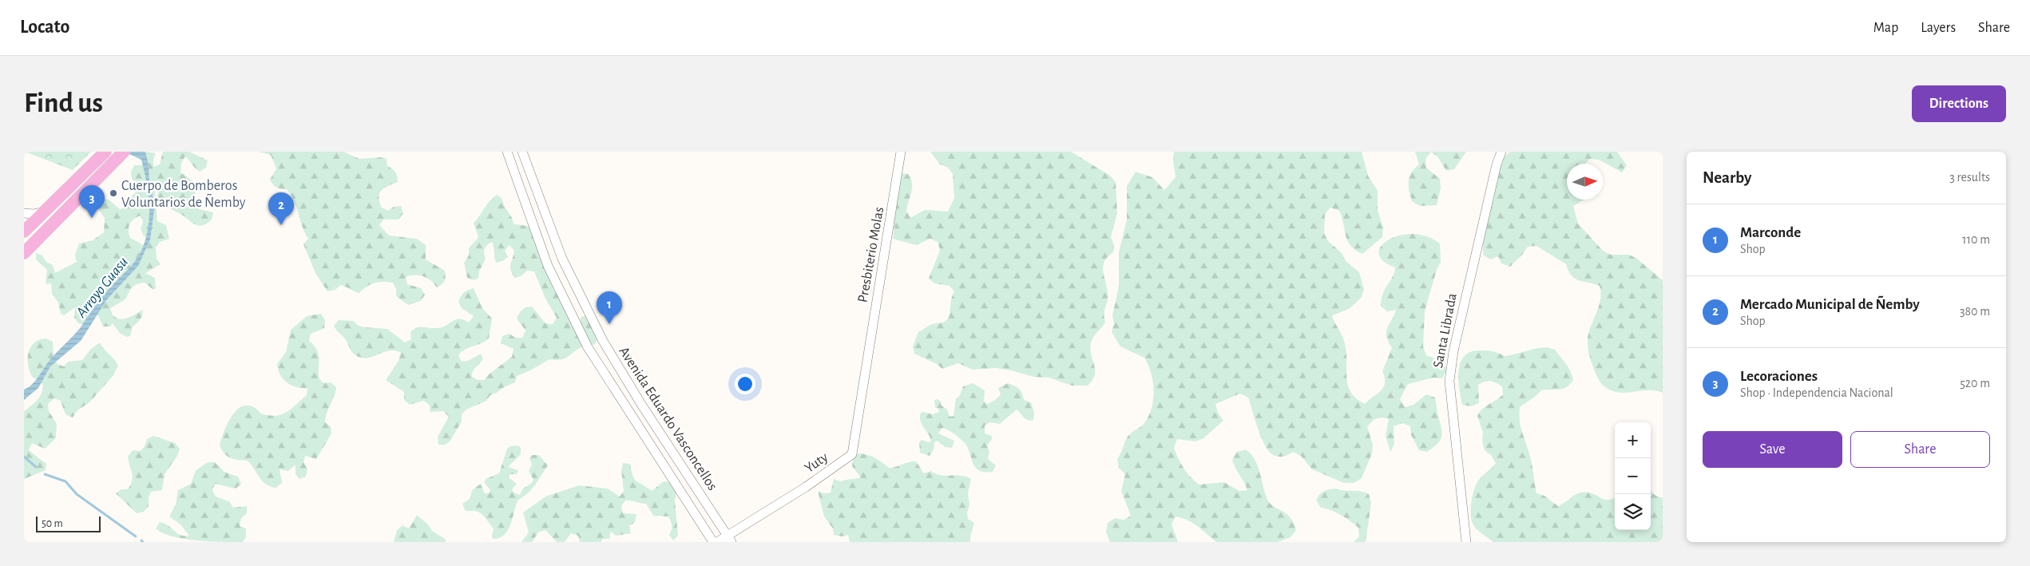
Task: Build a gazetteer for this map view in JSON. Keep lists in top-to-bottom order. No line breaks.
{"streets":{"street":["Presbiterio Molas","Santa Librada","Avenida Eduardo Vasconcellos","Yuty"]},"crossings":[["Presbiterio Molas","Yuty"],["Avenida Eduardo Vasconcellos","Yuty"]],"water":["Arroyo Guasu"],"places":["Cuerpo de Bomberos Voluntarios de Ñemby"],"scale_bar":"50 m","north":"right","page":{"header":"Locato","nav":["Map","Layers","Share"],"buttons":["Directions",["Save","Share"]],"title":"Find us","heading":["Nearby","3 results"],"pins":["3","2","1"],"list":[{"mark":"1","name":"Marconde","note":"Shop","value":"110 m"},{"mark":"2","name":"Mercado Municipal de Ñemby","note":"Shop","value":"380 m"},{"mark":"3","name":"Lecoraciones","note":"Shop · Independencia Nacional","value":"520 m"}],"map_buttons":["+","−"],"scale":"50 m"}}
